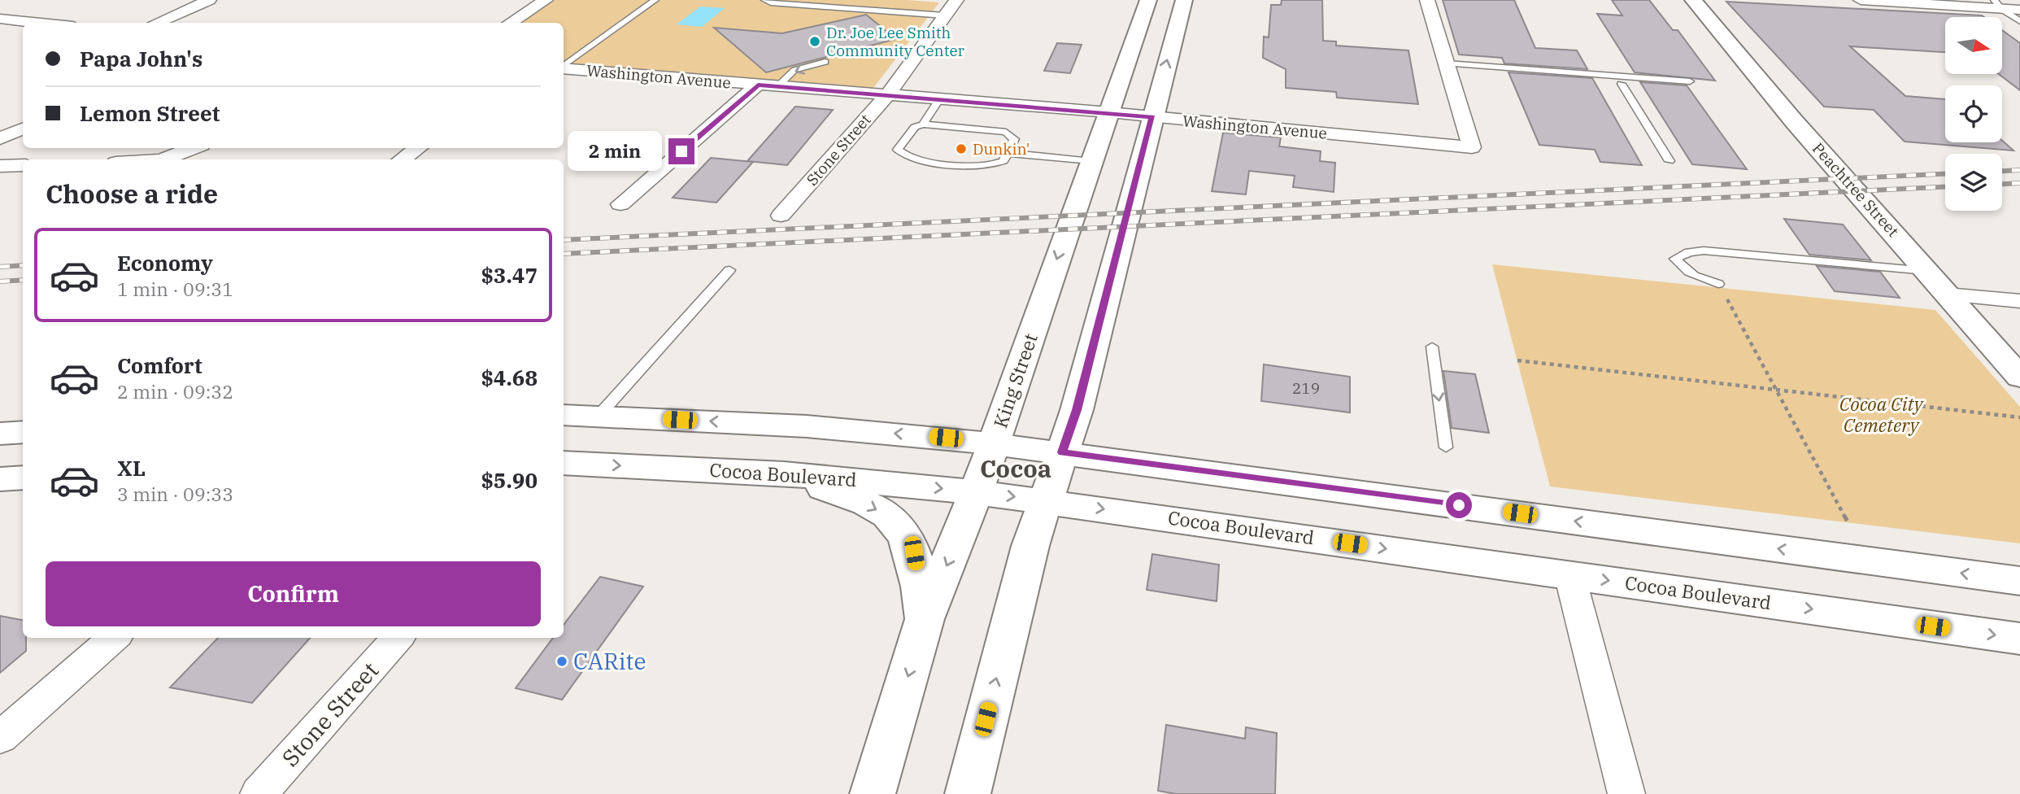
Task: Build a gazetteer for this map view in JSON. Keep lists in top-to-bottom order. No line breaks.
{"streets":{"main road":["Peachtree Street","King Street","Cocoa Boulevard"],"street":["Washington Avenue","Stone Street"]},"crossings":[["Washington Avenue","Stone Street"],["Washington Avenue","King Street"],["King Street","Cocoa Boulevard"]],"districts":["Cocoa"],"parks":["Cocoa City Cemetery"],"places":["Dr. Joe Lee Smith Community Center","Dunkin'","CARite"],"house_numbers":["219"],"north":"right","page":{"banner":["Papa John's","Lemon Street"],"bubble":"2 min","heading":"Choose a ride","list":[{"name":"Economy","note":"1 min · 09:31","value":"$3.47"},{"name":"Comfort","note":"2 min · 09:32","value":"$4.68"},{"name":"XL","note":"3 min · 09:33","value":"$5.90"}],"buttons":"Confirm"}}
